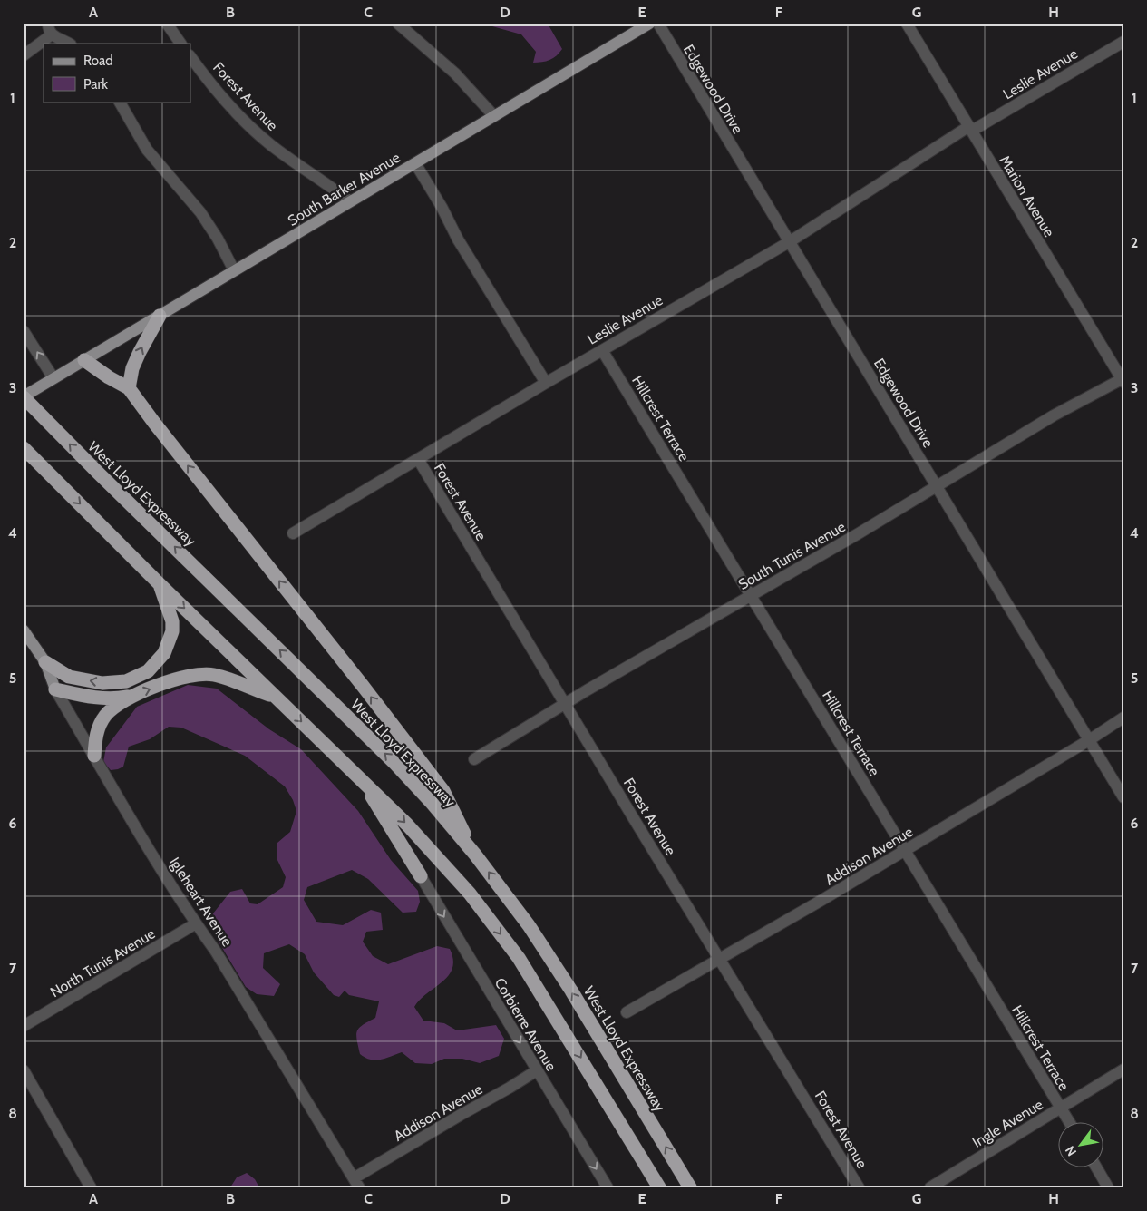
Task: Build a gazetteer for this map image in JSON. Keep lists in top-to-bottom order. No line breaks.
{"streets":{"highway":["West Lloyd Expressway"],"main road":["South Barker Avenue","Igleheart Avenue"],"street":["Leslie Avenue","Edgewood Drive","Forest Avenue","Marion Avenue","Hillcrest Terrace","South Tunis Avenue","Addison Avenue","North Tunis Avenue","Corbierre Avenue","Ingle Avenue"]},"crossings":[["Leslie Avenue","Edgewood Drive"],["Leslie Avenue","Forest Avenue"],["Leslie Avenue","Marion Avenue"],["Leslie Avenue","Hillcrest Terrace"],["Edgewood Drive","South Tunis Avenue"],["Edgewood Drive","Addison Avenue"],["Forest Avenue","South Barker Avenue"],["Forest Avenue","South Tunis Avenue"],["Forest Avenue","Addison Avenue"],["South Barker Avenue","West Lloyd Expressway"],["Marion Avenue","South Tunis Avenue"],["Hillcrest Terrace","South Tunis Avenue"],["Hillcrest Terrace","Addison Avenue"],["Hillcrest Terrace","Ingle Avenue"],["Addison Avenue","Igleheart Avenue"],["Addison Avenue","Corbierre Avenue"],["Igleheart Avenue","North Tunis Avenue"]],"one_way":["Corbierre Avenue"],"legend":["Road","Park"],"north":"bottom left","grid":{"columns":["A","B","C","D","E","F","G","H"],"rows":["1","2","3","4","5","6","7","8"]}}
